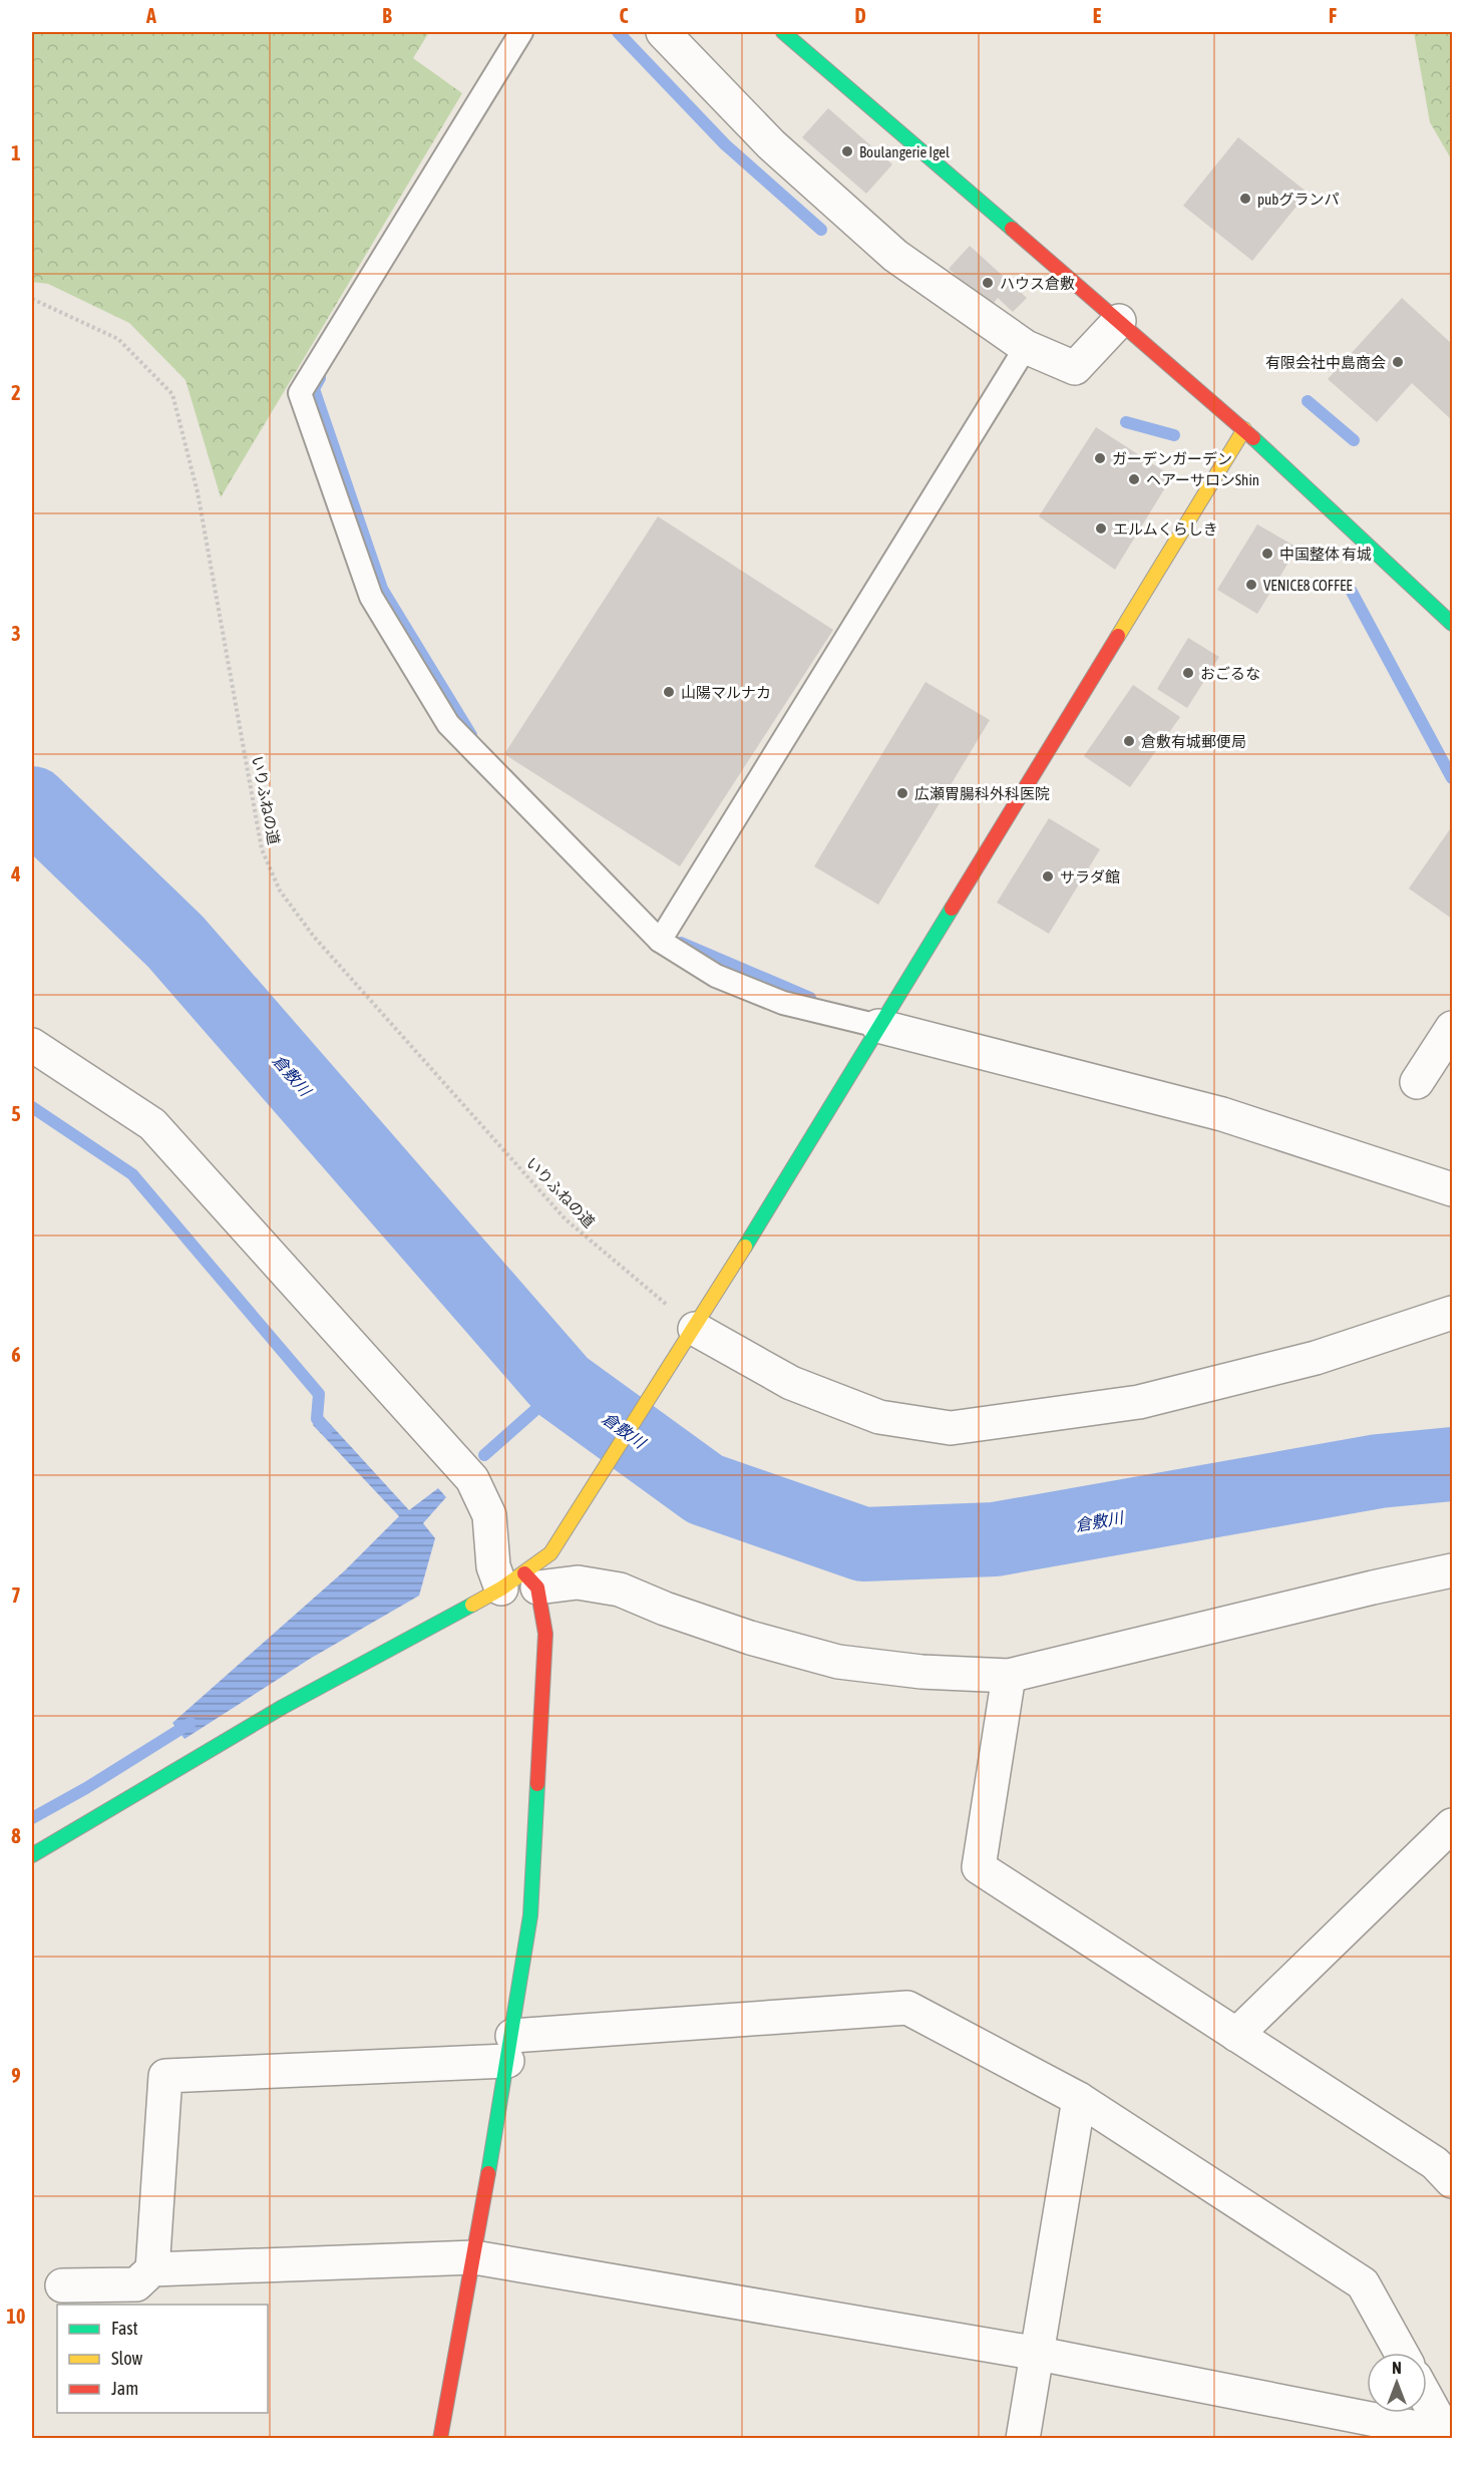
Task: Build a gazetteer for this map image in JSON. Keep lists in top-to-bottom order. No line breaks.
{"streets":{"path":["いりふねの道"]},"water":["倉敷川"],"places":["Boulangerie Igel","pubグランパ","ハウス倉敷","有限会社中島商会","ガーデンガーデン","ヘアーサロンShin","エルムくらしき","中国整体 有城","VENICE8 COFFEE","おごるな","山陽マルナカ","倉敷有城郵便局","広瀬胃腸科外科医院","サラダ館"],"legend":["Fast","Slow","Jam"],"north":"top","grid":{"columns":["A","B","C","D","E","F"],"rows":["1","2","3","4","5","6","7","8","9","10"]}}
